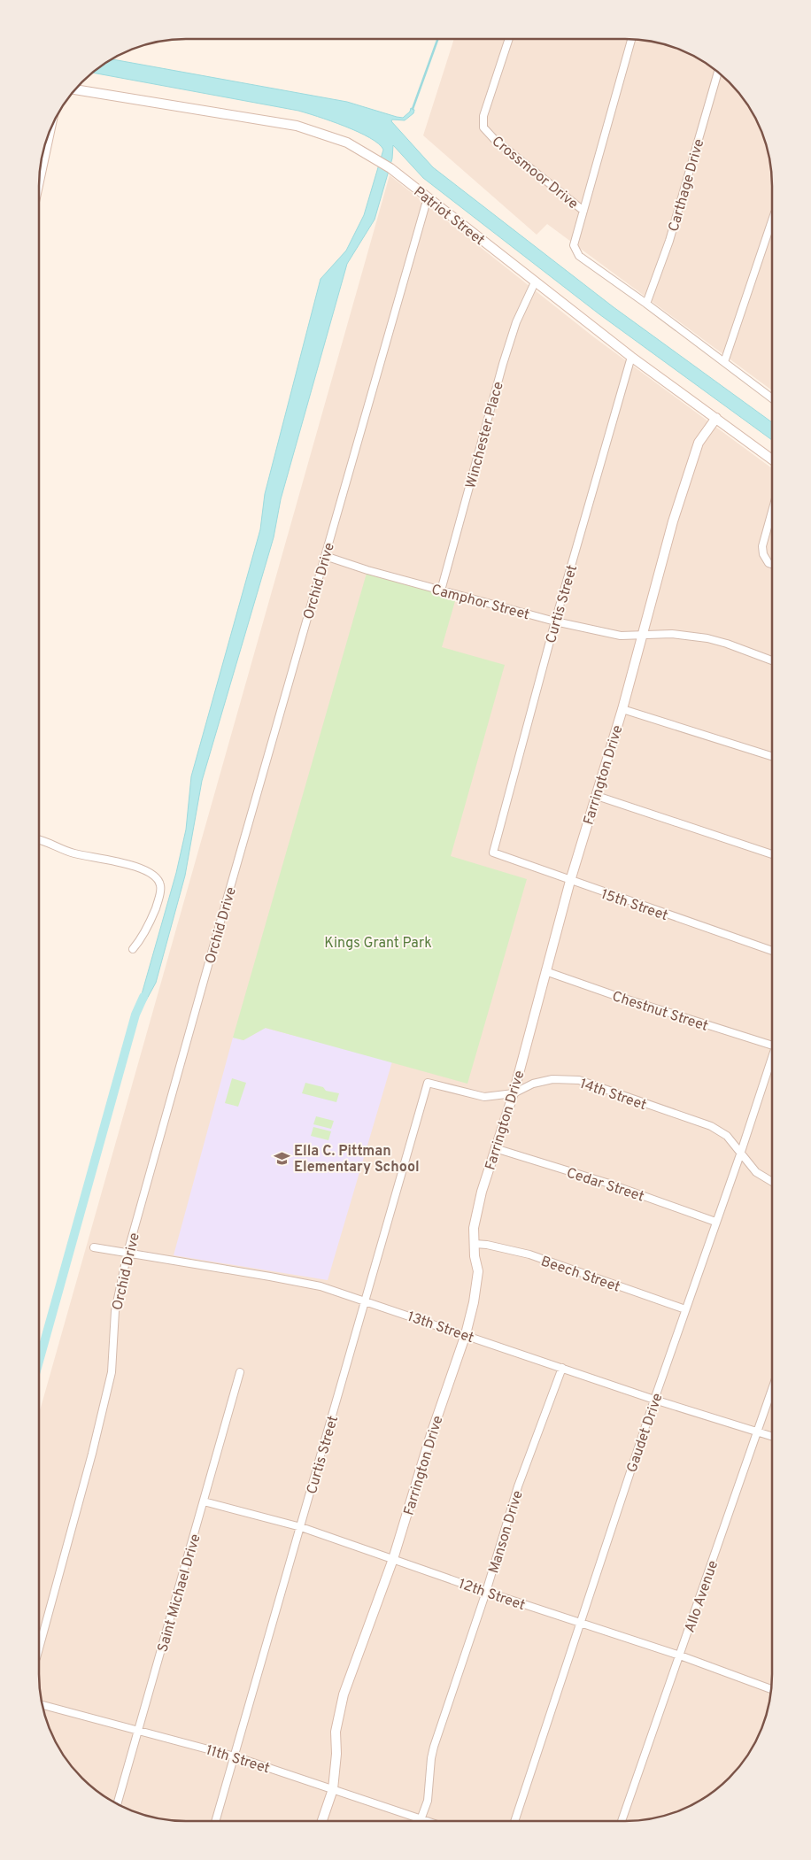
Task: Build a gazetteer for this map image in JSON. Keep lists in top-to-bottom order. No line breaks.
{"streets":{"street":["Crossmoor Drive","Carthage Drive","Patriot Street","Winchester Place","Orchid Drive","Camphor Street","Curtis Street","Farrington Drive","15th Street","Chestnut Street","14th Street","Cedar Street","Beech Street","13th Street","Gaudet Drive","Manson Drive","Saint Michael Drive","12th Street","Allo Avenue","11th Street"]},"crossings":[["Patriot Street","Winchester Place"],["Patriot Street","Orchid Drive"],["Patriot Street","Curtis Street"],["Patriot Street","Farrington Drive"],["Winchester Place","Camphor Street"],["Orchid Drive","Camphor Street"],["Orchid Drive","13th Street"],["Camphor Street","Curtis Street"],["Camphor Street","Farrington Drive"],["Curtis Street","15th Street"],["Curtis Street","14th Street"],["Curtis Street","13th Street"],["Curtis Street","12th Street"],["Curtis Street","11th Street"],["Farrington Drive","15th Street"],["Farrington Drive","Chestnut Street"],["Farrington Drive","14th Street"],["Farrington Drive","Cedar Street"],["Farrington Drive","Beech Street"],["Farrington Drive","13th Street"],["Farrington Drive","12th Street"],["Farrington Drive","11th Street"],["14th Street","Gaudet Drive"],["Cedar Street","Gaudet Drive"],["Beech Street","Gaudet Drive"],["13th Street","Gaudet Drive"],["13th Street","Manson Drive"],["13th Street","Allo Avenue"],["Gaudet Drive","12th Street"],["Manson Drive","12th Street"],["Saint Michael Drive","12th Street"],["Saint Michael Drive","11th Street"],["12th Street","Allo Avenue"]],"parks":["Kings Grant Park"],"places":{"school or university":["Ella C. Pittman Elementary School"]}}
